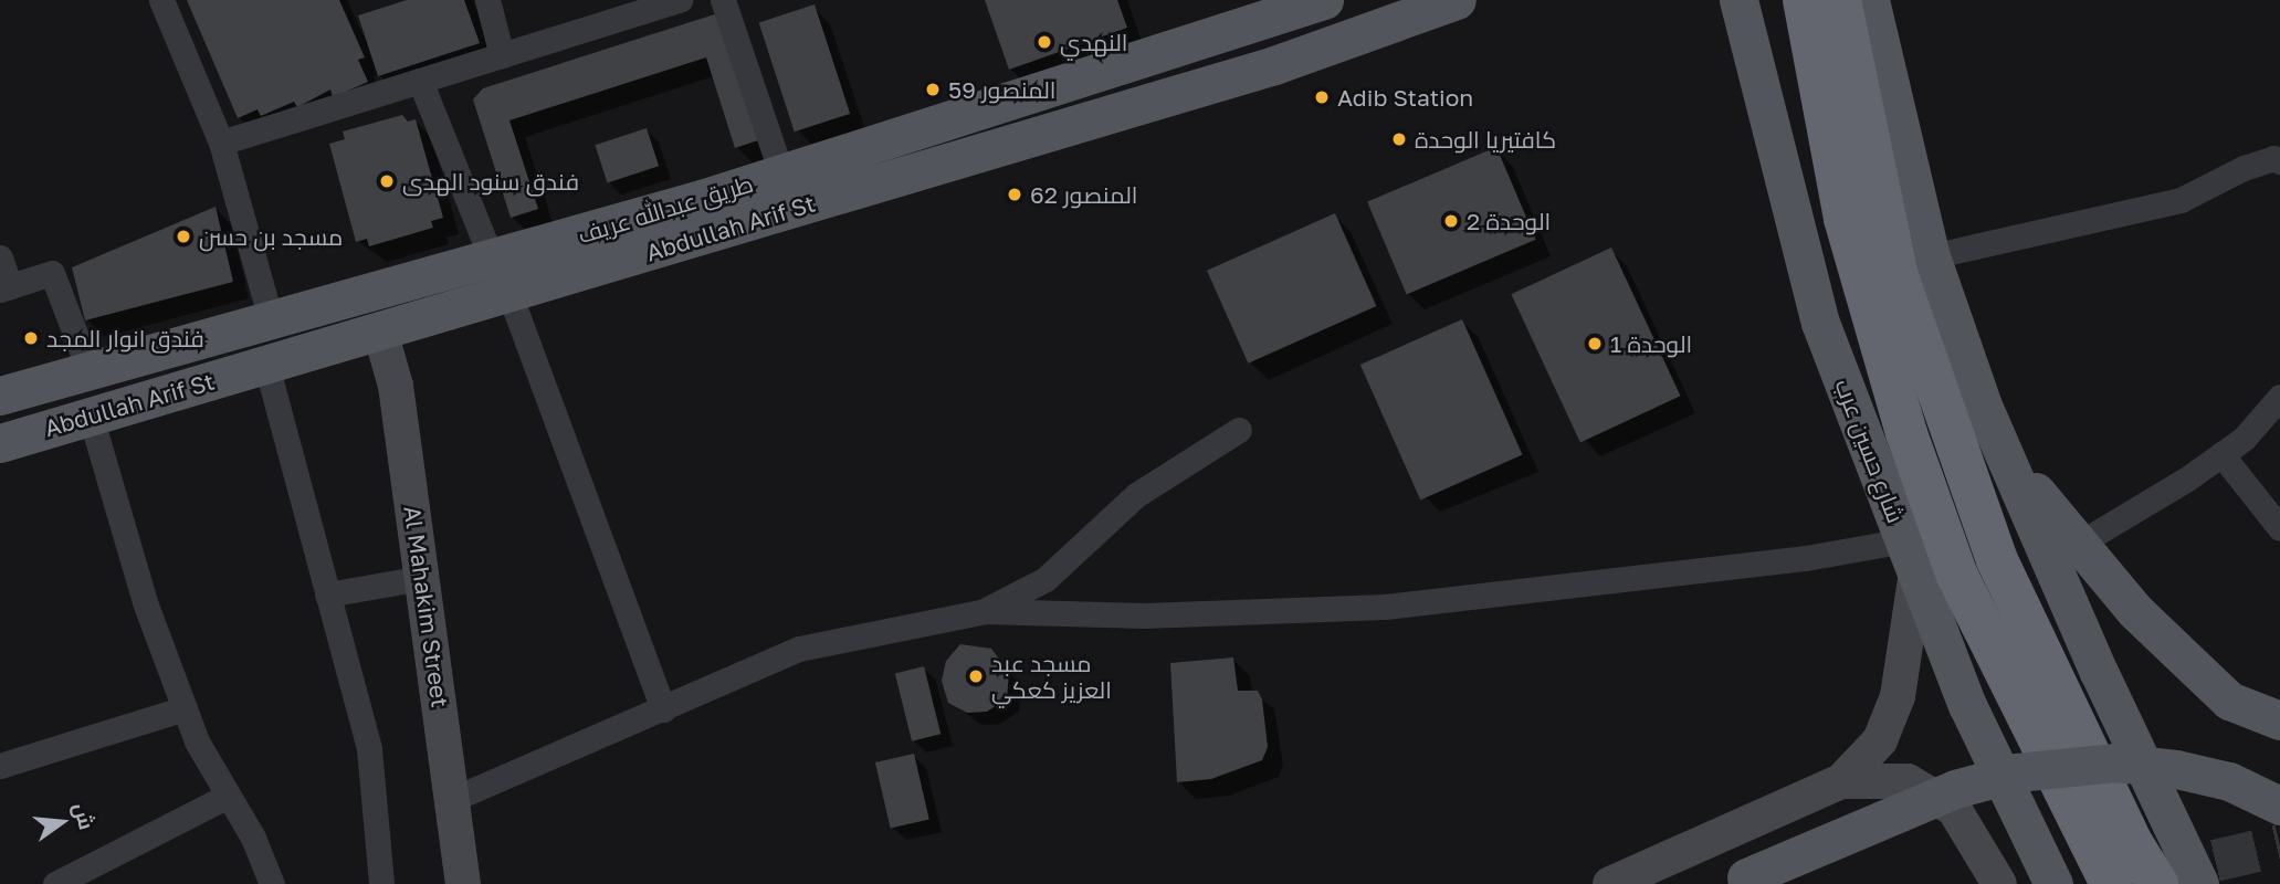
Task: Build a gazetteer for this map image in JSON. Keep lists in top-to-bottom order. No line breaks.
{"streets":{"main road":["طريق عبدالله عريف","Abdullah Arif St","شارع حسين عرب"],"street":["Al Mahakim Street"]},"crossings":[["Abdullah Arif St","Al Mahakim Street"]],"places":["النهدي","المنصور 59","Adib Station","كافتيريا الوحدة","فندق سنود الهدى","المنصور 62","الوحدة 2","مسجد بن حسن","فندق انوار المجد","الوحدة 1","مسجد عبد العزيز كعكي"],"north":"right"}
